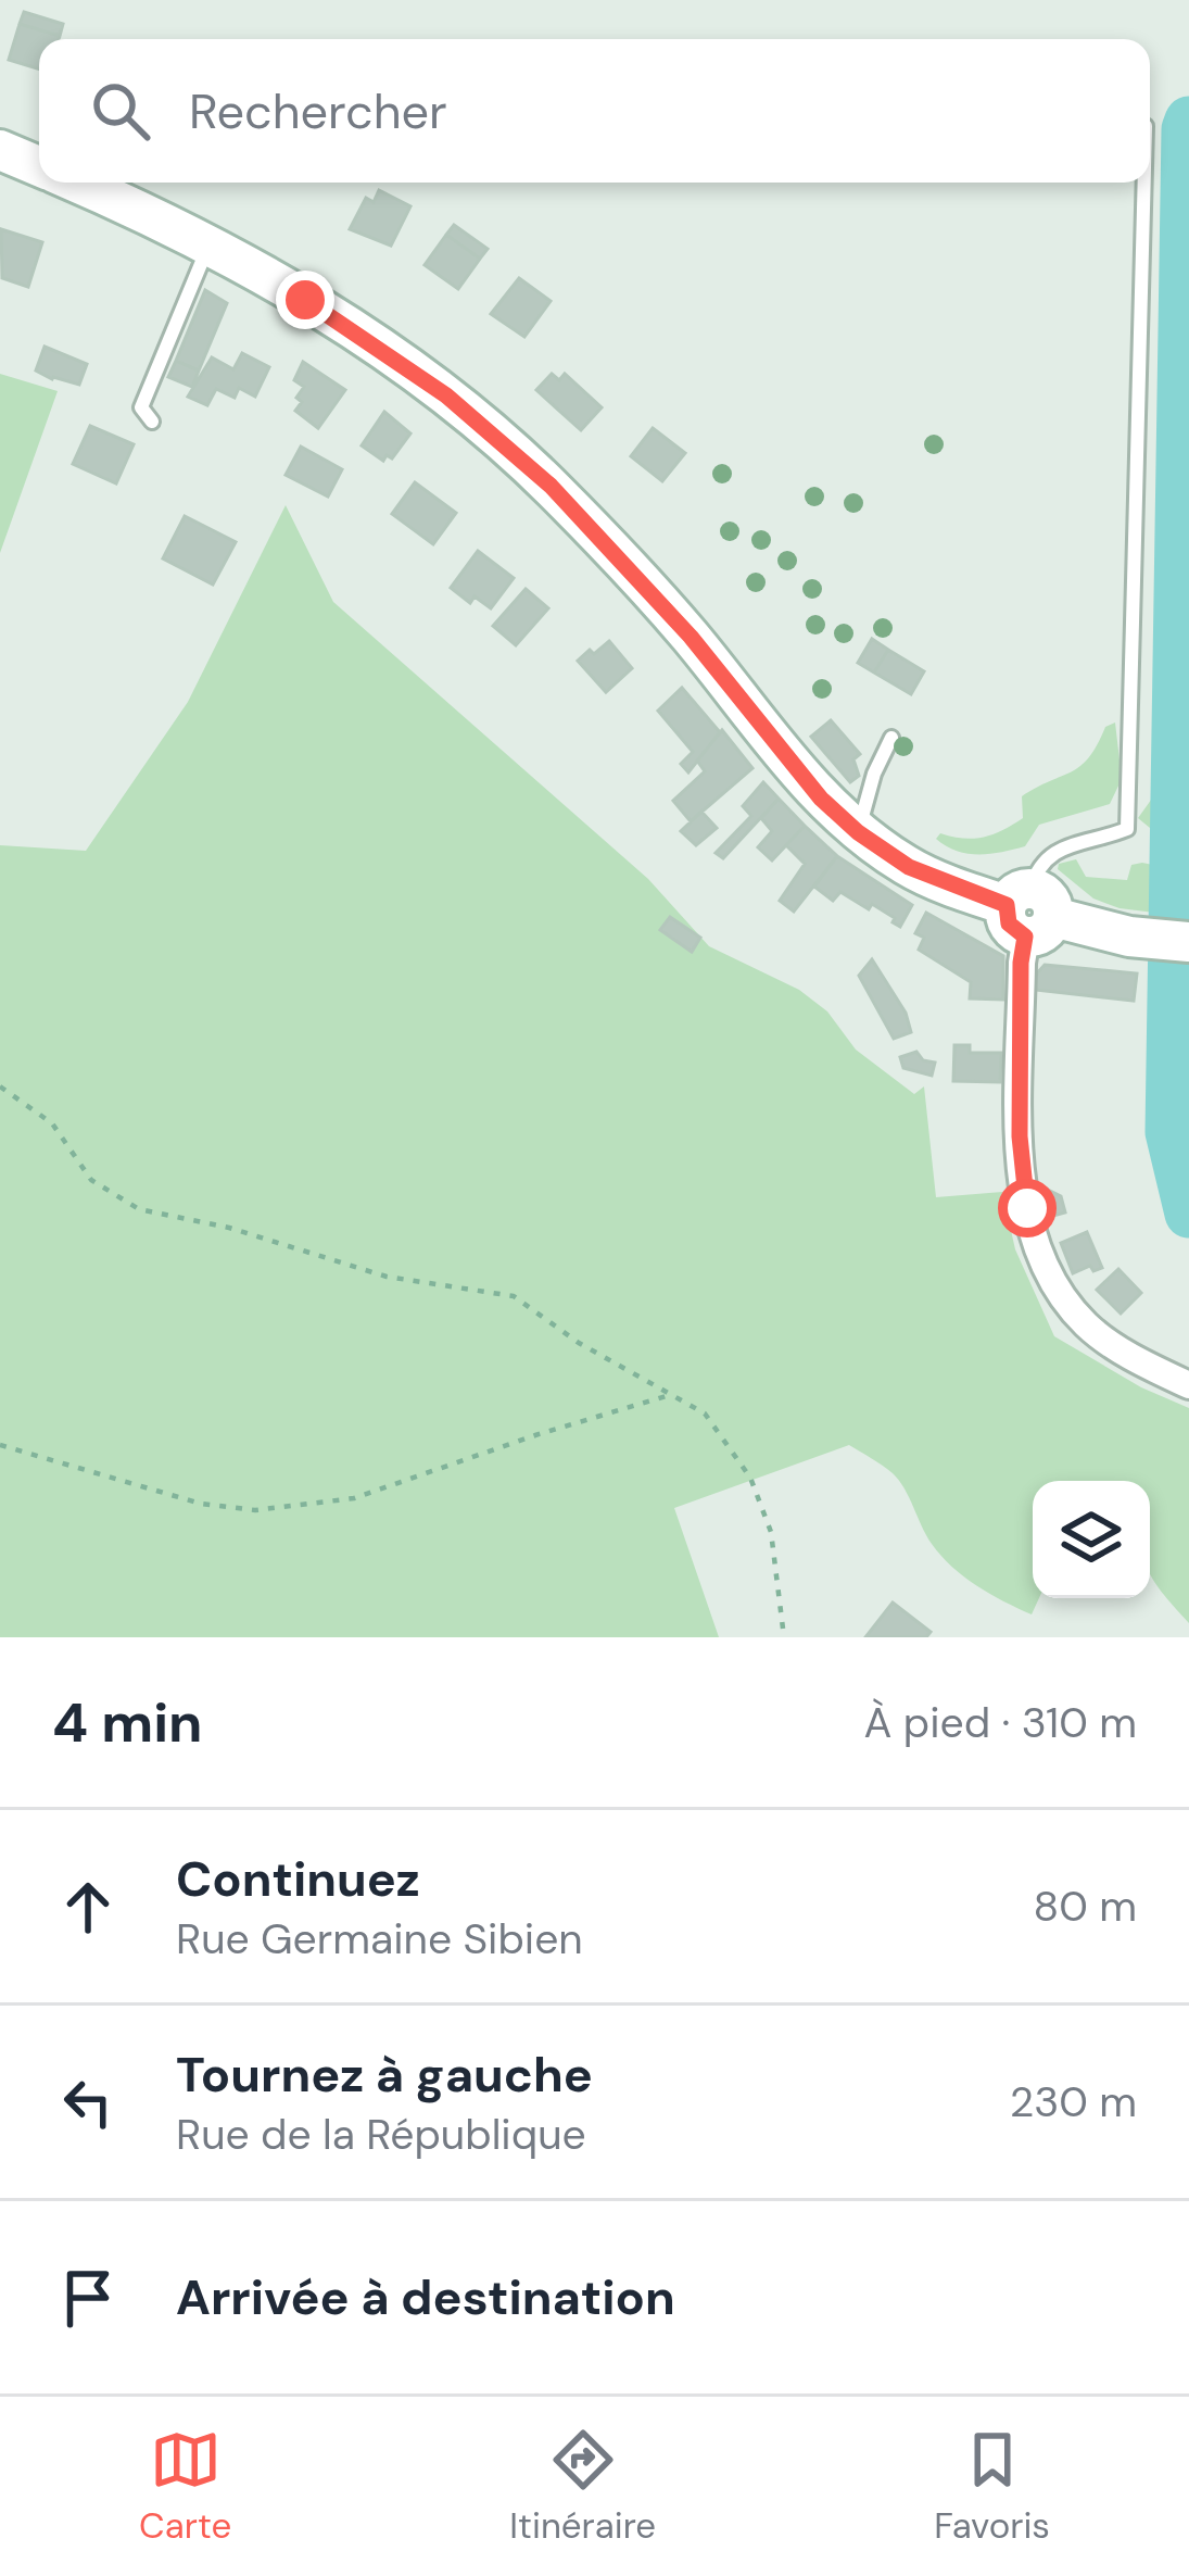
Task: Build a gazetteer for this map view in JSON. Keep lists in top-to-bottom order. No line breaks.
{"page":{"search":"Rechercher","heading":["4 min","À pied · 310 m"],"list":[["Continuez","Rue Germaine Sibien","80 m"],["Tournez à gauche","Rue de la République","230 m"],"Arrivée à destination"],"nav":["Carte","Itinéraire","Favoris"]}}
